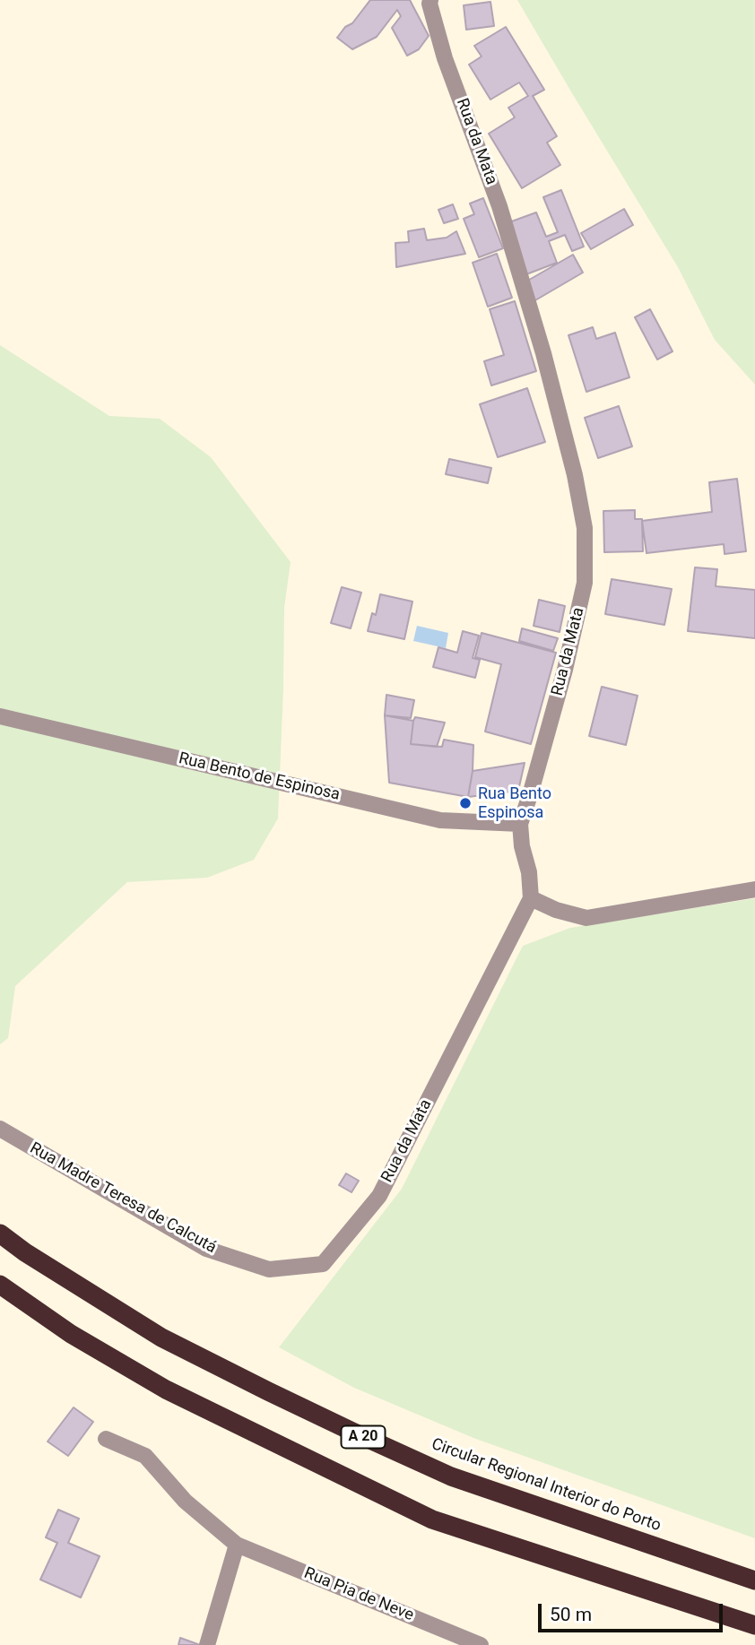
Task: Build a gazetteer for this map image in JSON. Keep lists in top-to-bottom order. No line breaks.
{"streets":{"highway":["A 20","Circular Regional Interior do Porto"],"street":["Rua da Mata","Rua Bento de Espinosa","Rua Madre Teresa de Calcutá","Rua Pia de Neve"]},"crossings":[["Rua da Mata","Rua Bento de Espinosa"],["Rua da Mata","Rua Madre Teresa de Calcutá"]],"places":["Rua Bento Espinosa"],"scale_bar":"50 m"}
